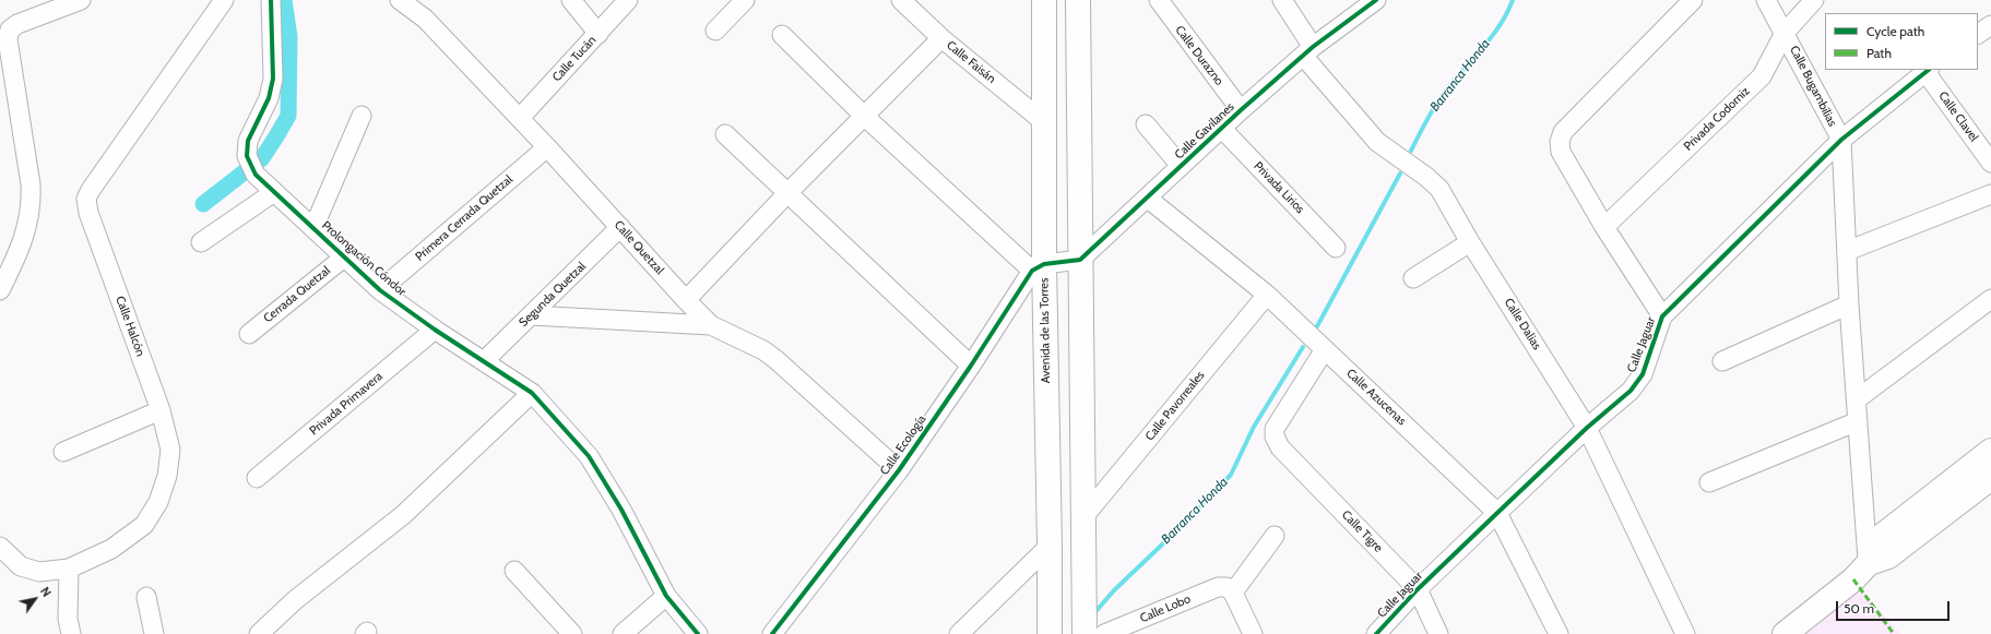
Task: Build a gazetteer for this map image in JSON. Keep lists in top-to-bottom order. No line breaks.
{"streets":{"main road":["Avenida de las Torres"],"street":["Calle Durazno","Calle Tucán","Calle Faisán","Calle Bugambilias","Calle Clavel","Privada Codorniz","Calle Gavilanes","Privada Lirios","Primera Cerrada Quetzal","Calle Quetzal","Prolongación Cóndor","Cerrada Quetzal","Segunda Quetzal","Calle Dalias","Calle Halcón","Calle Jaguar","Calle Azucenas","Privada Primavera","Calle Pavorreales","Calle Ecología","Calle Tigre","Calle Lobo"]},"crossings":[["Calle Durazno","Calle Gavilanes"],["Calle Tucán","Calle Quetzal"],["Calle Faisán","Avenida de las Torres"],["Calle Bugambilias","Privada Codorniz"],["Calle Bugambilias","Calle Jaguar"],["Calle Clavel","Calle Jaguar"],["Calle Gavilanes","Privada Lirios"],["Calle Gavilanes","Calle Dalias"],["Calle Gavilanes","Calle Azucenas"],["Primera Cerrada Quetzal","Calle Quetzal"],["Primera Cerrada Quetzal","Prolongación Cóndor"],["Calle Quetzal","Segunda Quetzal"],["Calle Quetzal","Calle Ecología"],["Prolongación Cóndor","Cerrada Quetzal"],["Prolongación Cóndor","Segunda Quetzal"],["Prolongación Cóndor","Privada Primavera"],["Calle Dalias","Calle Jaguar"],["Avenida de las Torres","Calle Ecología"],["Calle Jaguar","Calle Azucenas"],["Calle Jaguar","Calle Tigre"],["Calle Azucenas","Calle Pavorreales"],["Calle Azucenas","Calle Tigre"]],"water":["Barranca Honda"],"legend":["Cycle path","Path"],"scale_bar":"50 m","north":"top right"}
